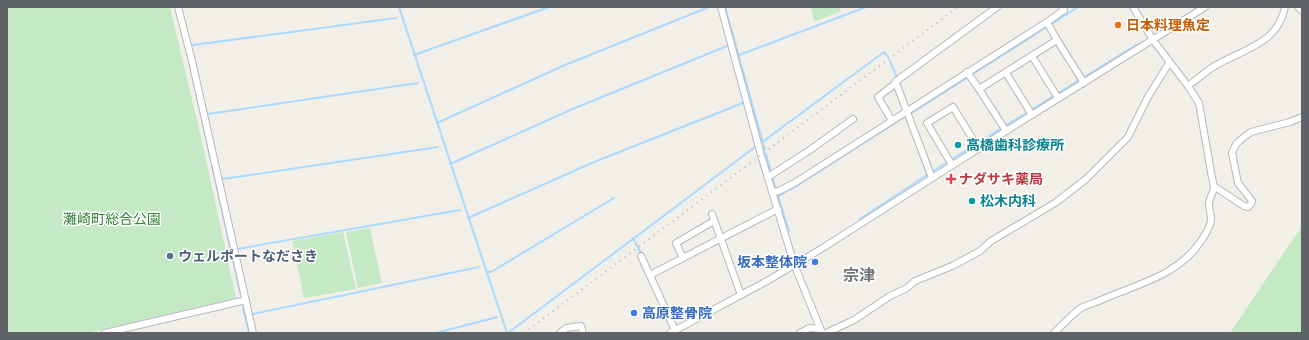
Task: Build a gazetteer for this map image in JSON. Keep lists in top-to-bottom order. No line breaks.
{"districts":["宗津"],"parks":["灘崎町総合公園"],"places":{"other":["日本料理魚定","高橋歯科診療所","松木内科","ウェルポートなださき","坂本整体院","高原整骨院"],"health":["ナダサキ薬局"]}}
